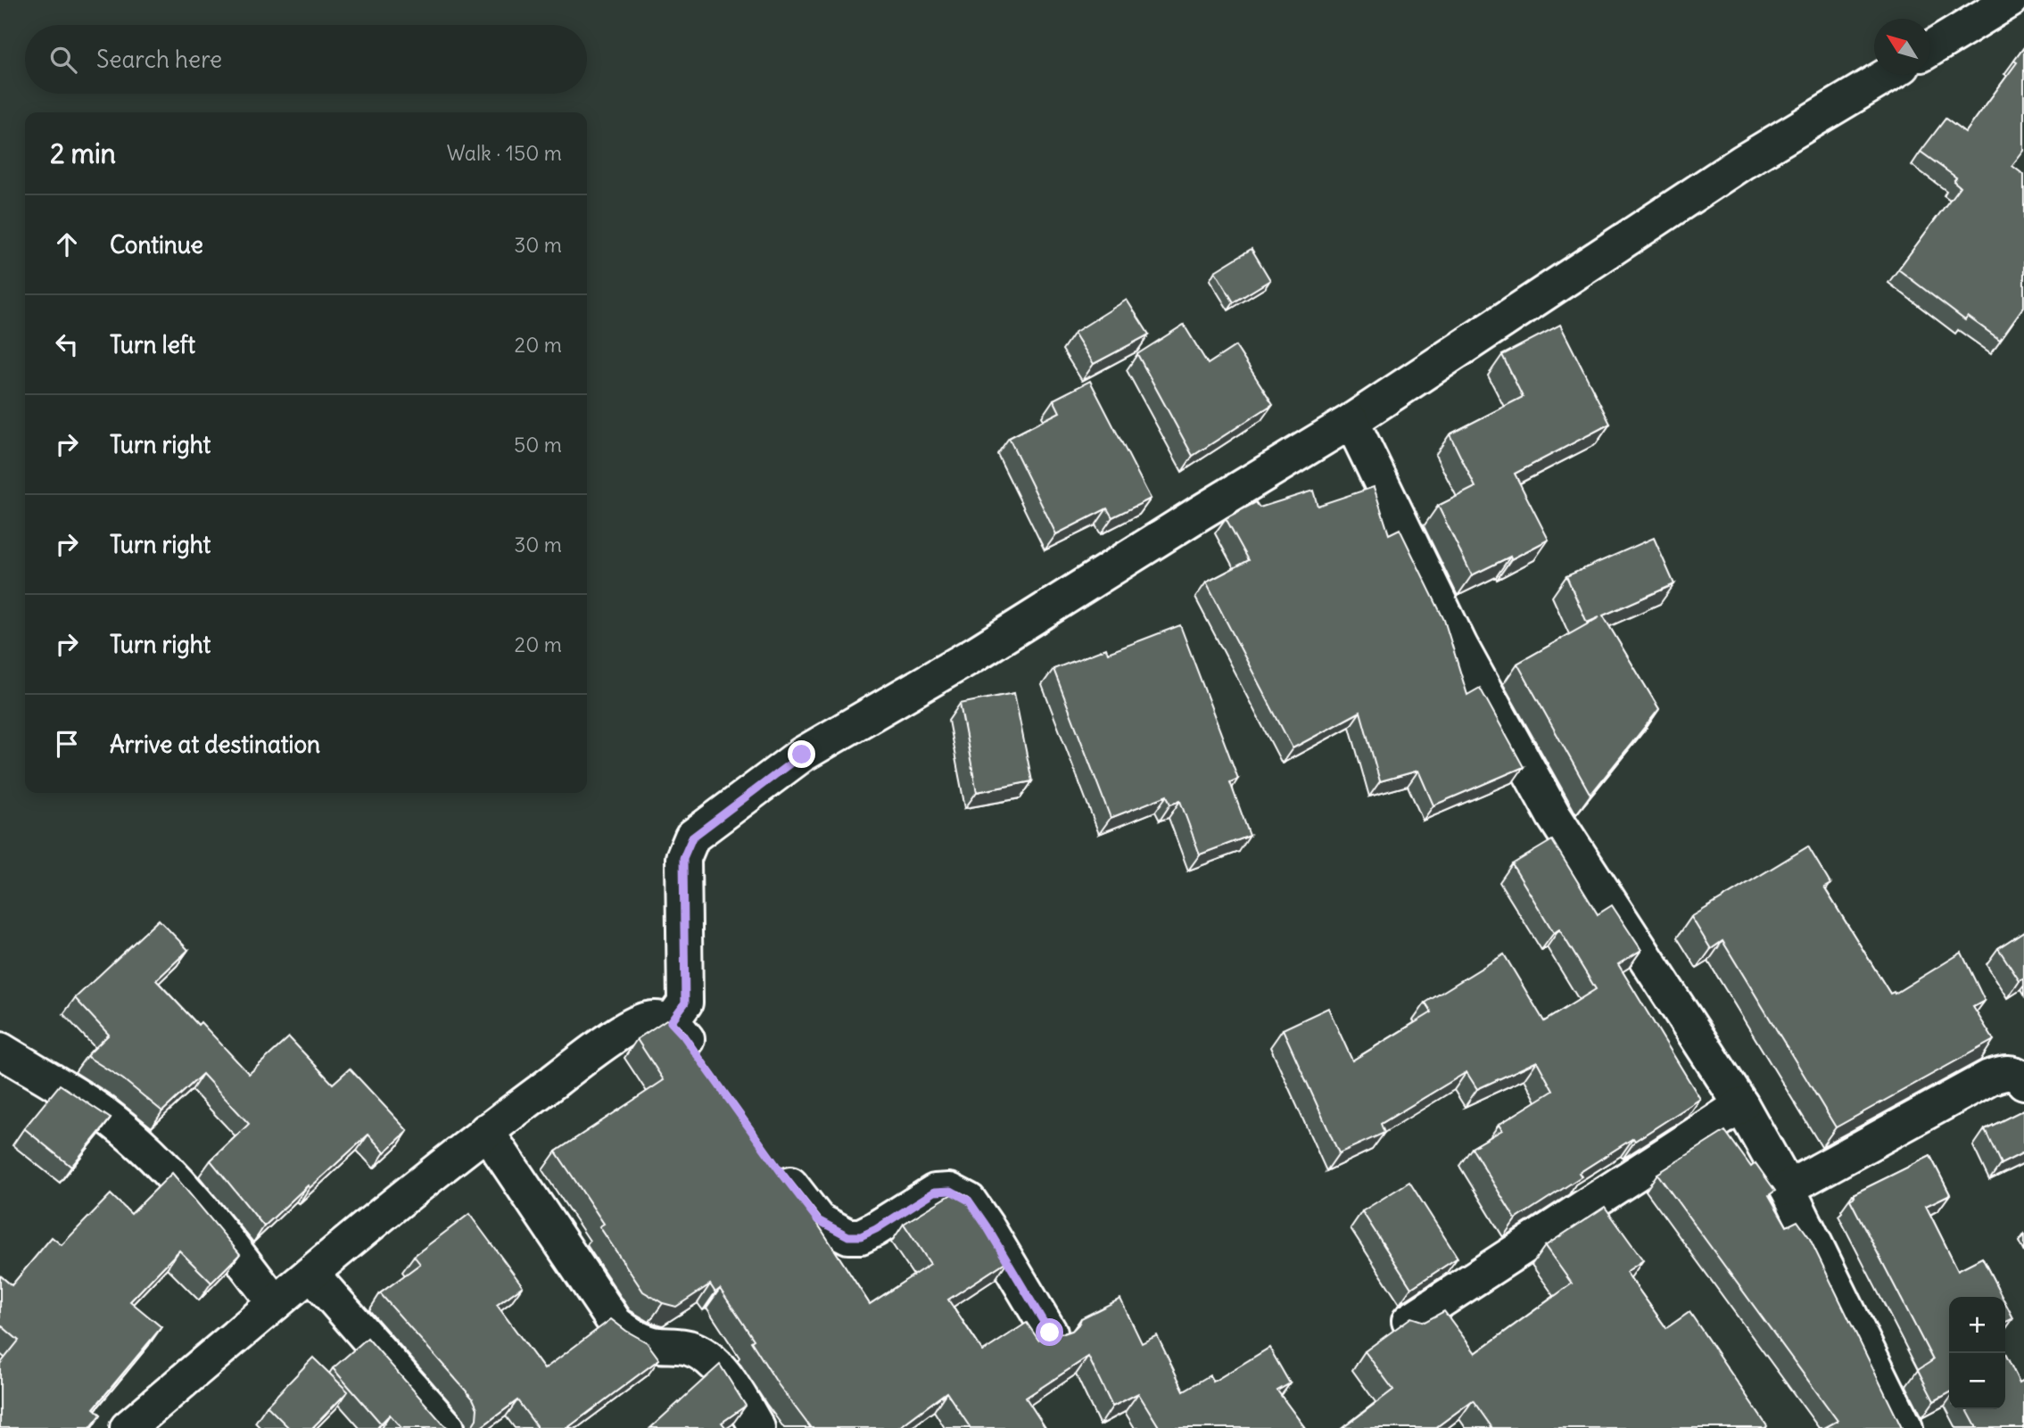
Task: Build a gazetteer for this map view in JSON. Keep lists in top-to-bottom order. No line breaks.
{"north":"top left","page":{"search":"Search here","heading":["2 min","Walk · 150 m"],"list":[["Continue","30 m"],["Turn left","20 m"],["Turn right","50 m"],["Turn right","30 m"],["Turn right","20 m"],"Arrive at destination"],"map_buttons":["+","−"]}}
